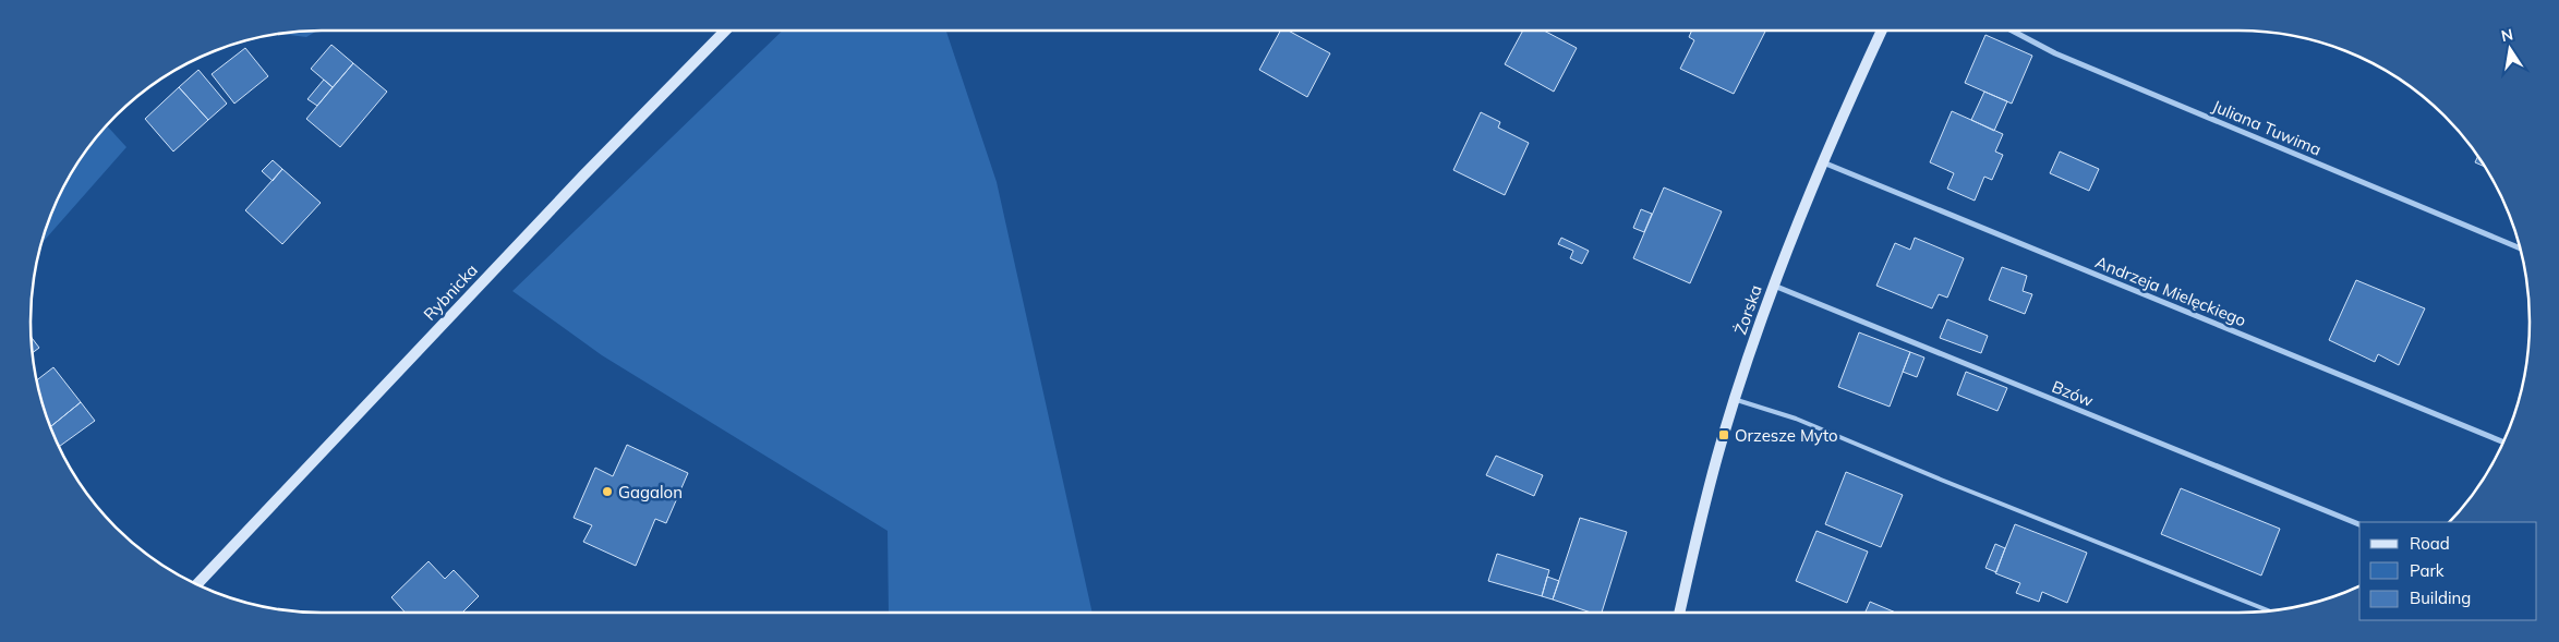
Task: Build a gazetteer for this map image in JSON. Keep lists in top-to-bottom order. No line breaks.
{"streets":{"main road":["Rybnicka","Żorska"],"street":["Juliana Tuwima","Andrzeja Mielęckiego","Bzów"]},"crossings":[["Andrzeja Mielęckiego","Żorska"],["Żorska","Bzów"]],"places":{"transit":["Orzesze Myto"],"other":["Gagalon"]},"legend":["Road","Park","Building"],"north":"top"}
